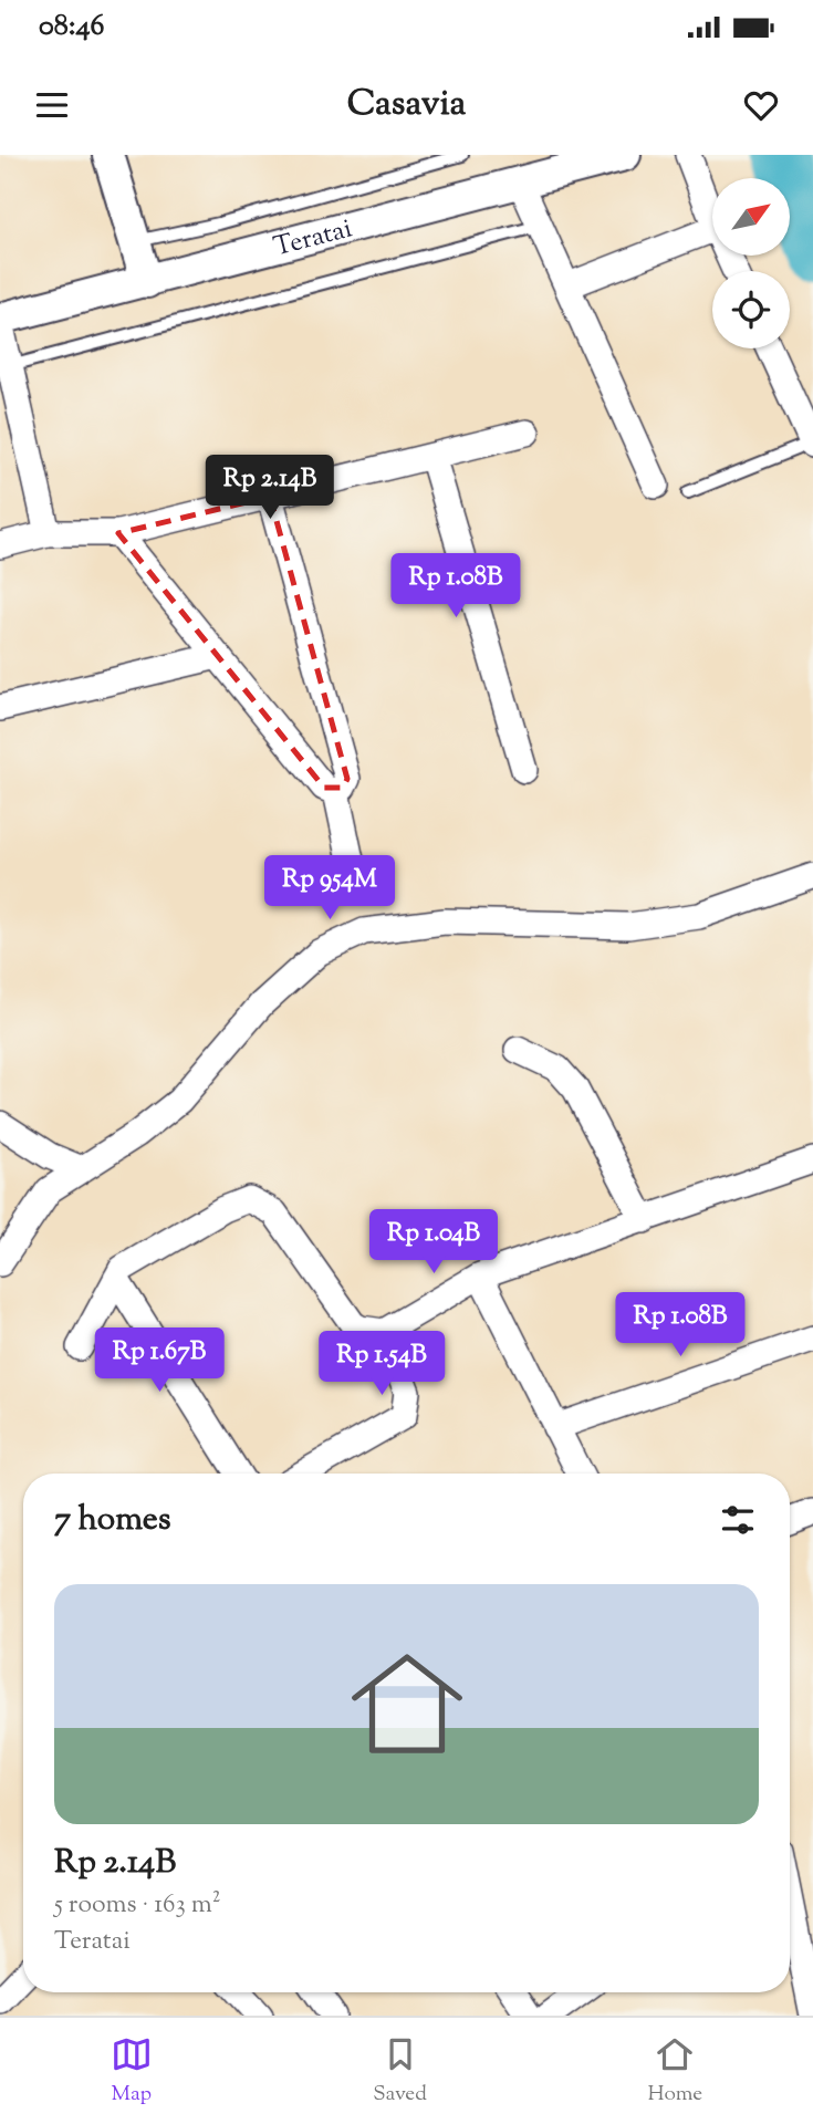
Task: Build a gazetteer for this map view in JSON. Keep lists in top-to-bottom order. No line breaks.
{"streets":{"street":["Teratai"]},"north":"top right","page":{"status":"08:46","header":"Casavia","price":["Rp 2.14B","Rp 1.08B","Rp 954M","Rp 1.04B","Rp 1.08B","Rp 1.67B","Rp 1.54B"],"heading":"7 homes","list":[{"name":"Rp 2.14B","note":"5 rooms · 163 m² · Teratai"}],"tabs":["Map","Saved","Home"]}}
